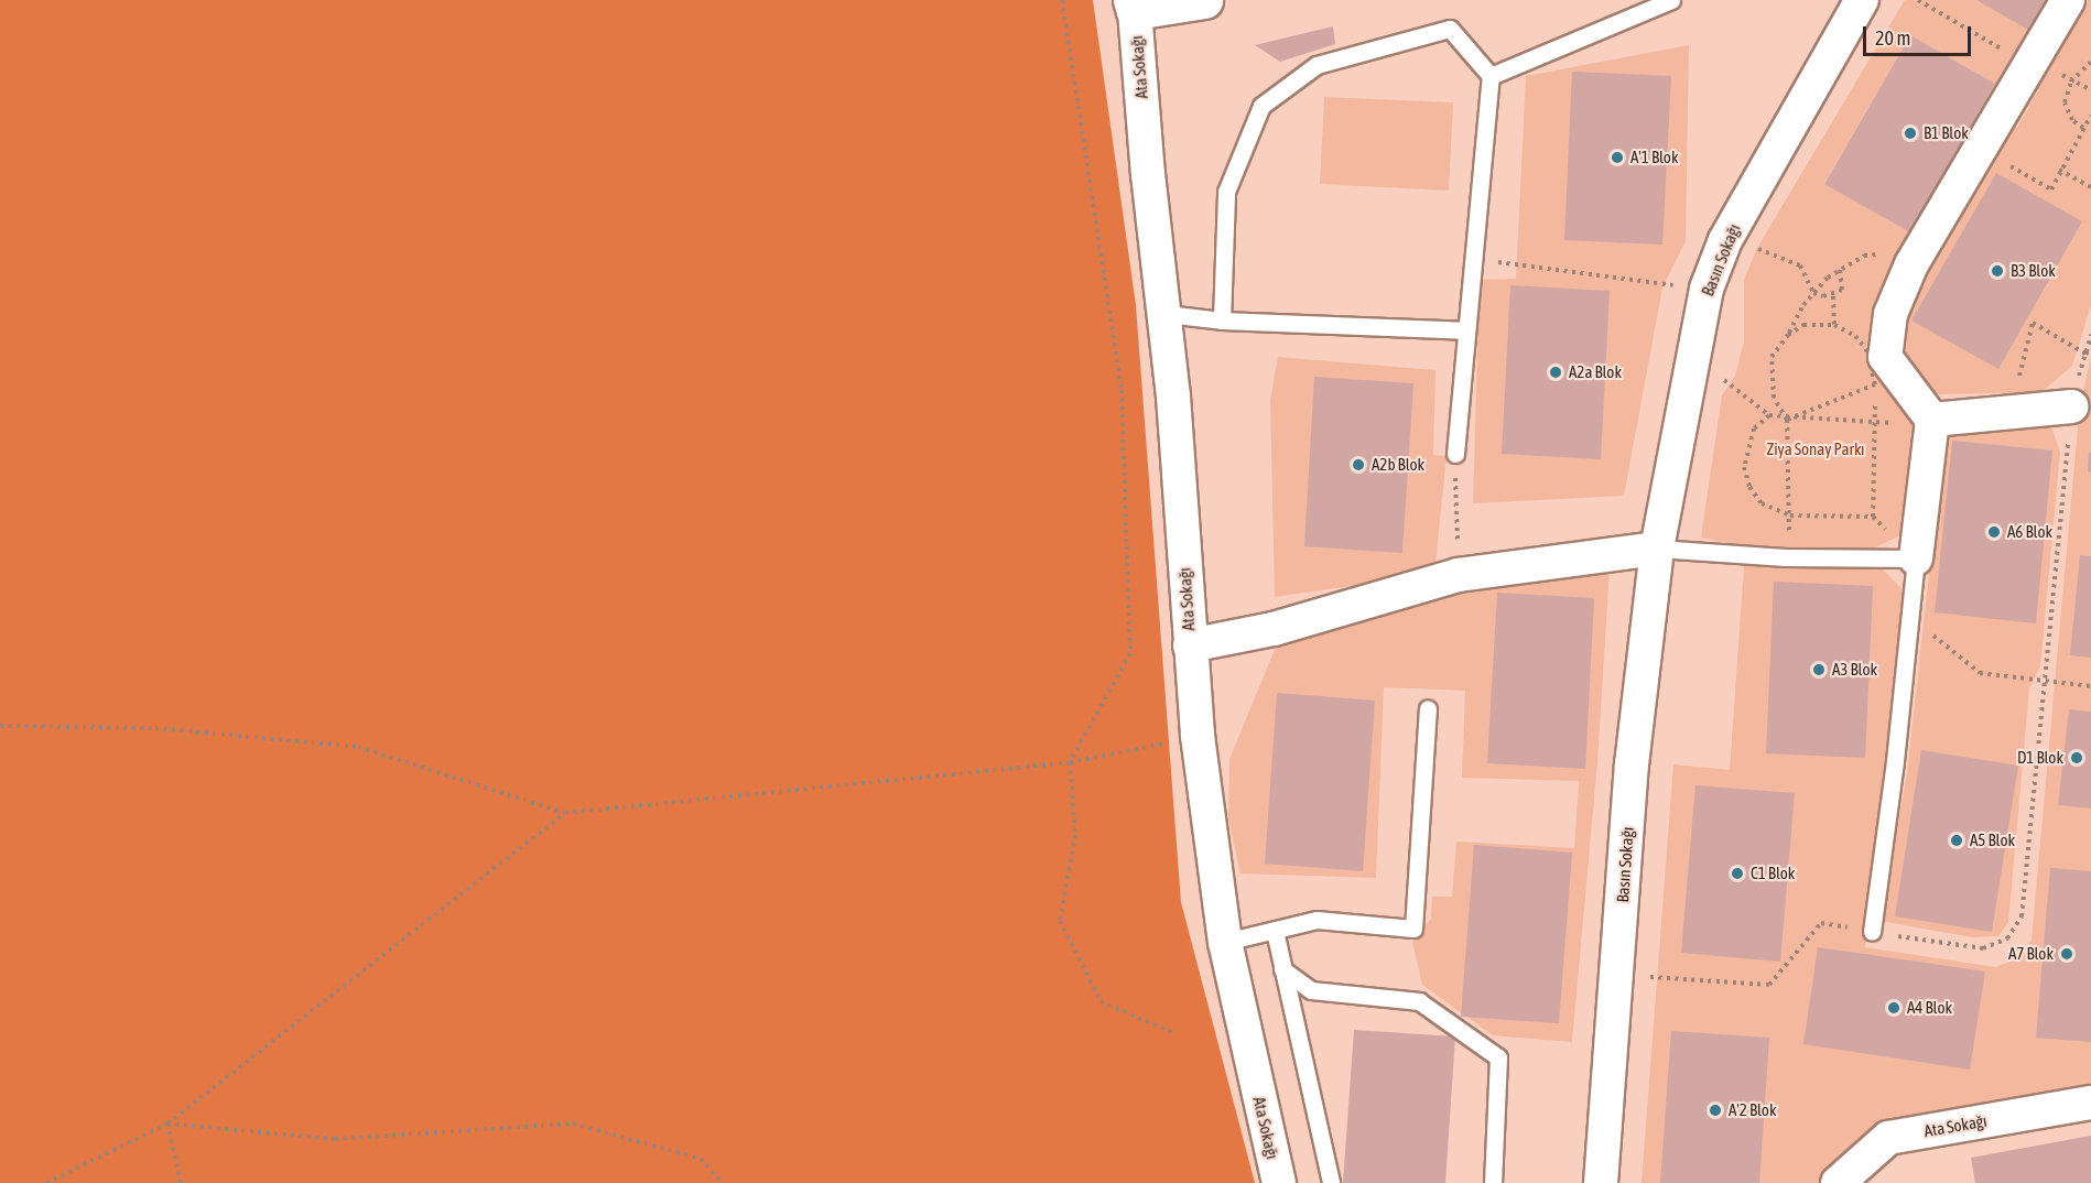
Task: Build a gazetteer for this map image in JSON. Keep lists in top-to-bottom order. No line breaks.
{"streets":{"street":["Ata Sokağı","Basın Sokağı"]},"parks":["Ziya Sonay Parkı"],"places":["B1 Blok","A'1 Blok","B3 Blok","A2a Blok","A2b Blok","A6 Blok","A3 Blok","D1 Blok","A5 Blok","C1 Blok","A7 Blok","A4 Blok","A'2 Blok"],"scale_bar":"20 m"}
